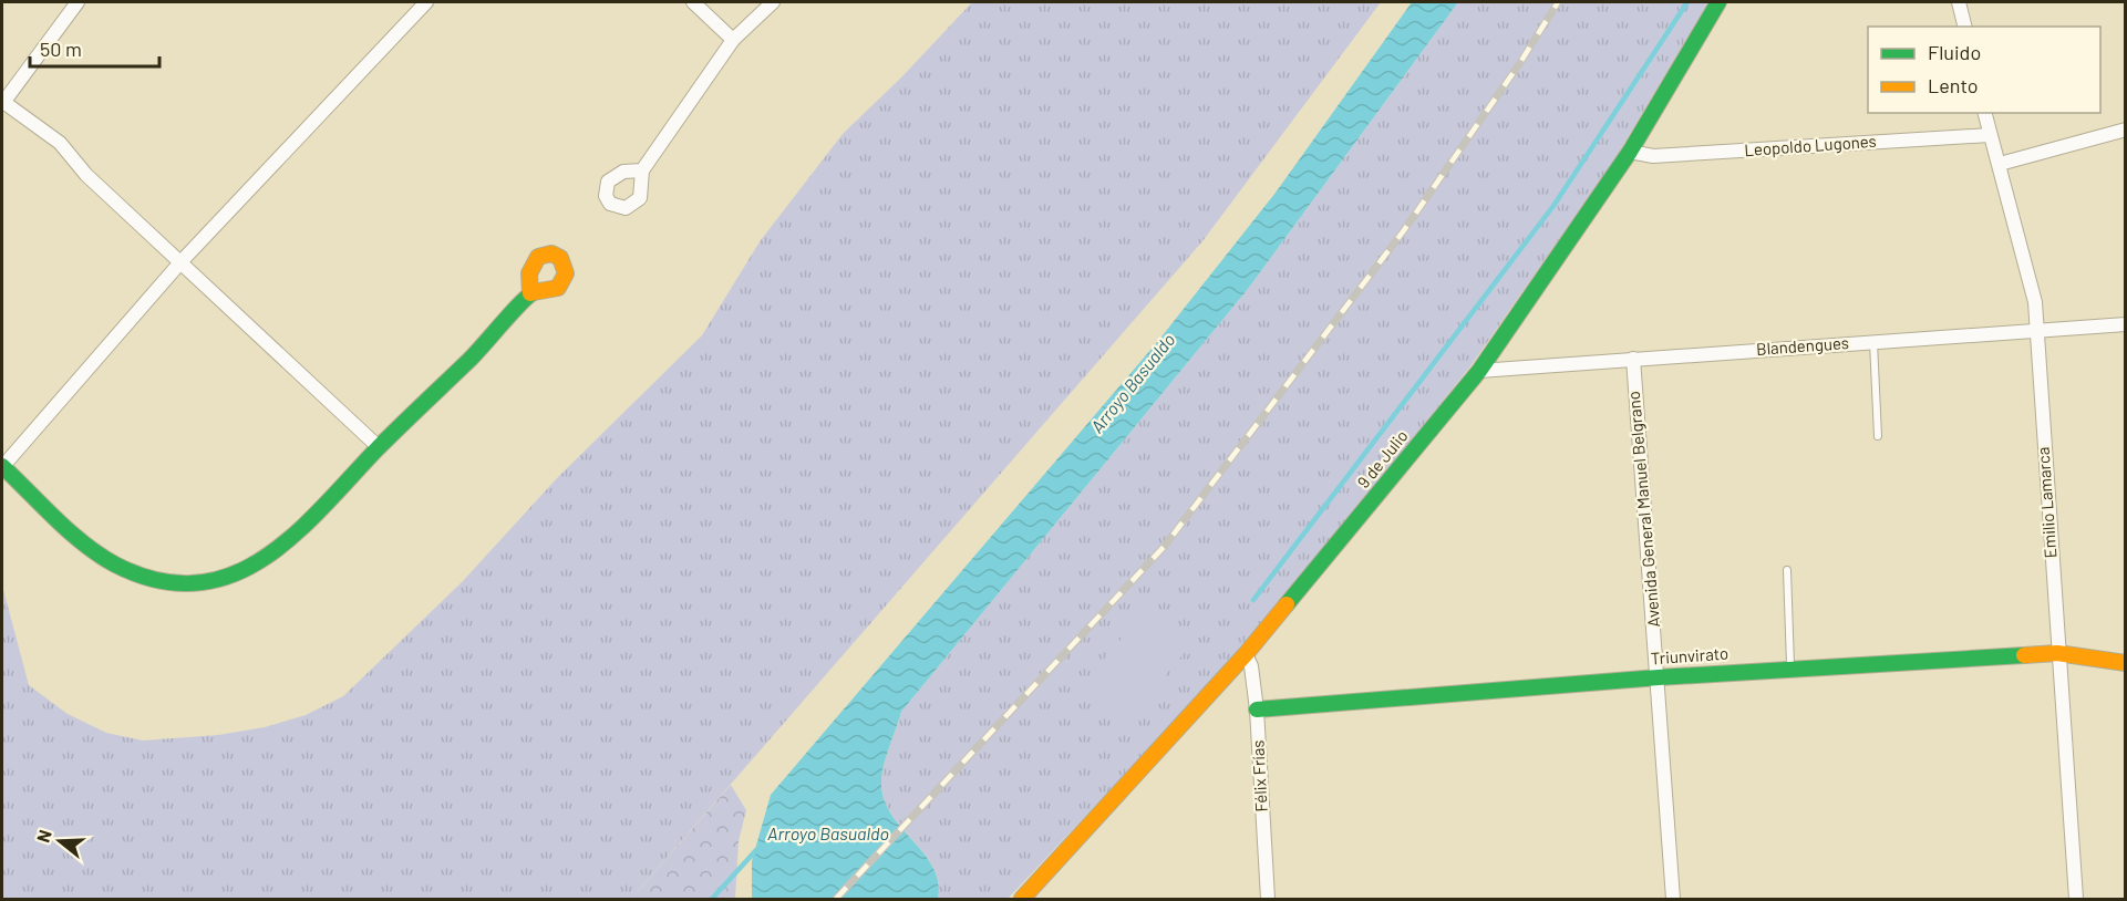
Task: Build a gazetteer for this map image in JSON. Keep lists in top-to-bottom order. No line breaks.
{"streets":{"street":["Leopoldo Lugones","Blandengues","9 de Julio","Emilio Lamarca","Avenida General Manuel Belgrano","Triunvirato","Félix Frías"]},"crossings":[["Leopoldo Lugones","9 de Julio"],["Leopoldo Lugones","Emilio Lamarca"],["Blandengues","9 de Julio"],["Blandengues","Emilio Lamarca"],["Blandengues","Avenida General Manuel Belgrano"],["9 de Julio","Félix Frías"],["Emilio Lamarca","Triunvirato"],["Avenida General Manuel Belgrano","Triunvirato"],["Triunvirato","Félix Frías"]],"water":["Arroyo Basualdo"],"legend":["Fluido","Lento"],"scale_bar":"50 m","north":"left"}
